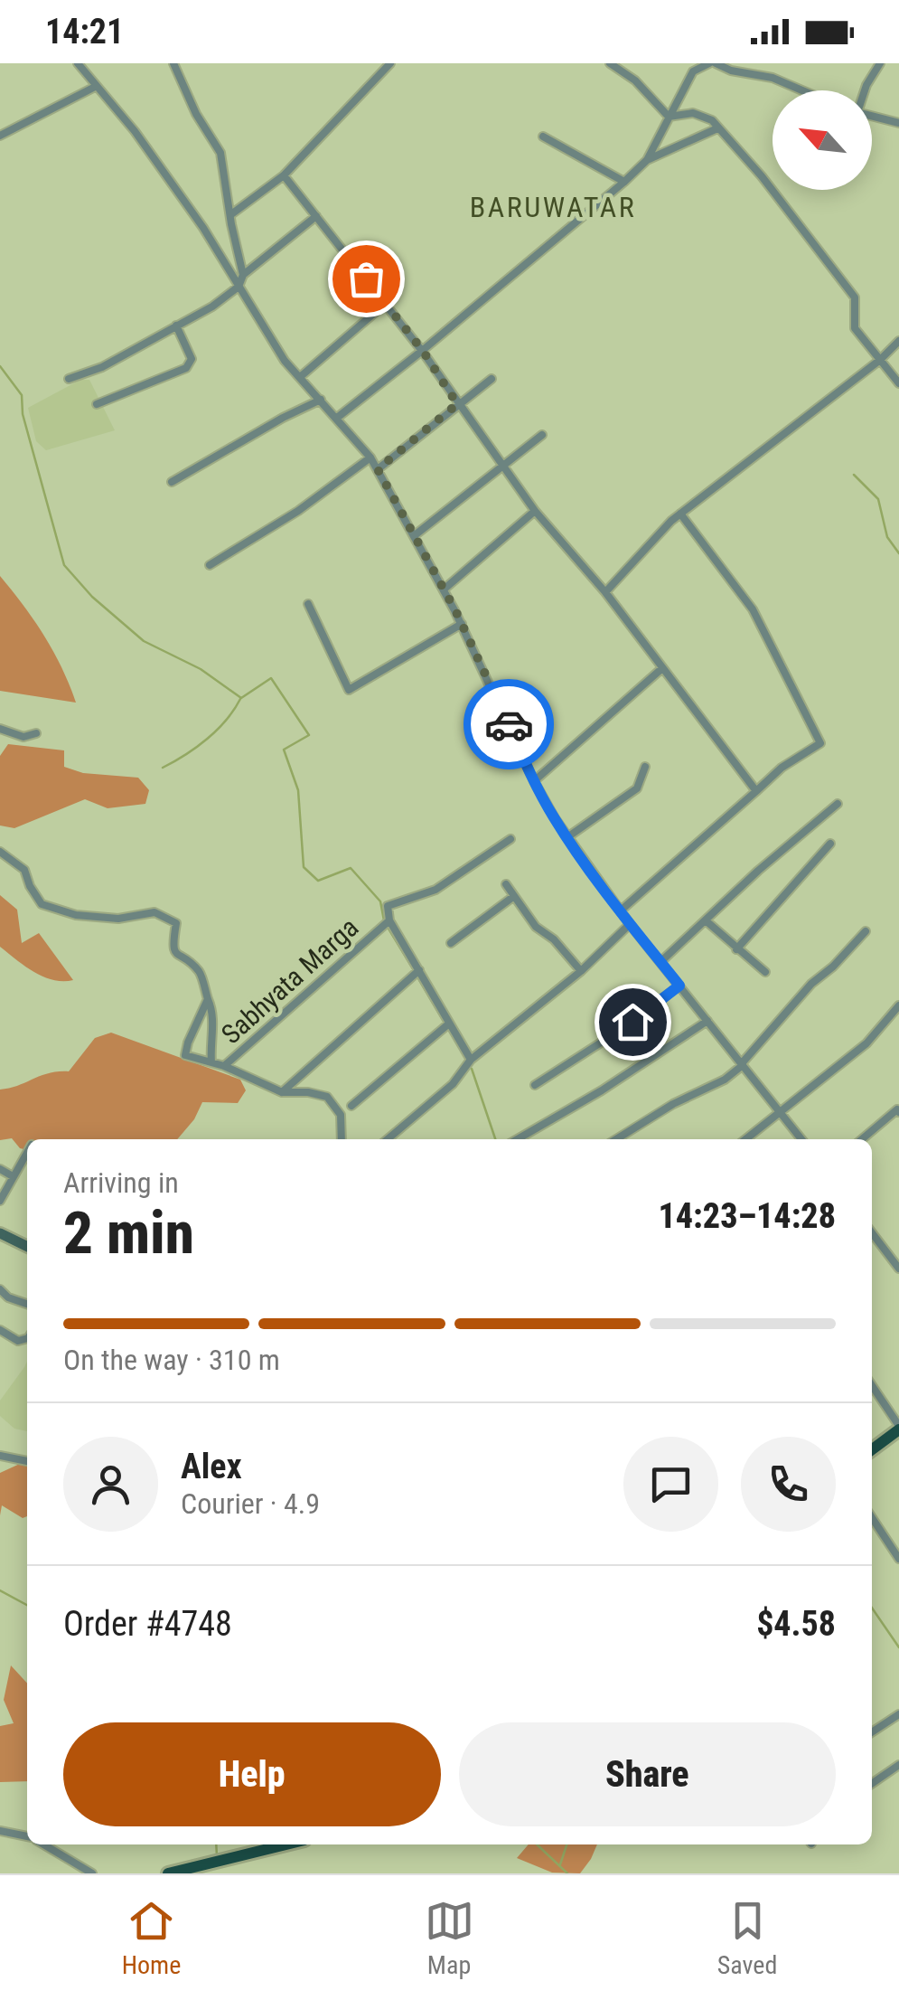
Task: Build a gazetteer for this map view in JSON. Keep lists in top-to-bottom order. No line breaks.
{"streets":{"street":["Sabhyata Marga"]},"districts":["BARUWATAR"],"north":"top left","page":{"status":"14:21","heading":["2 min","Arriving in","14:23–14:28"],"panel":["Alex","Courier · 4.9","Order #4748","$4.58"],"bar":"On the way · 310 m","buttons":["Help","Share"],"tabs":["Home","Map","Saved"]}}
